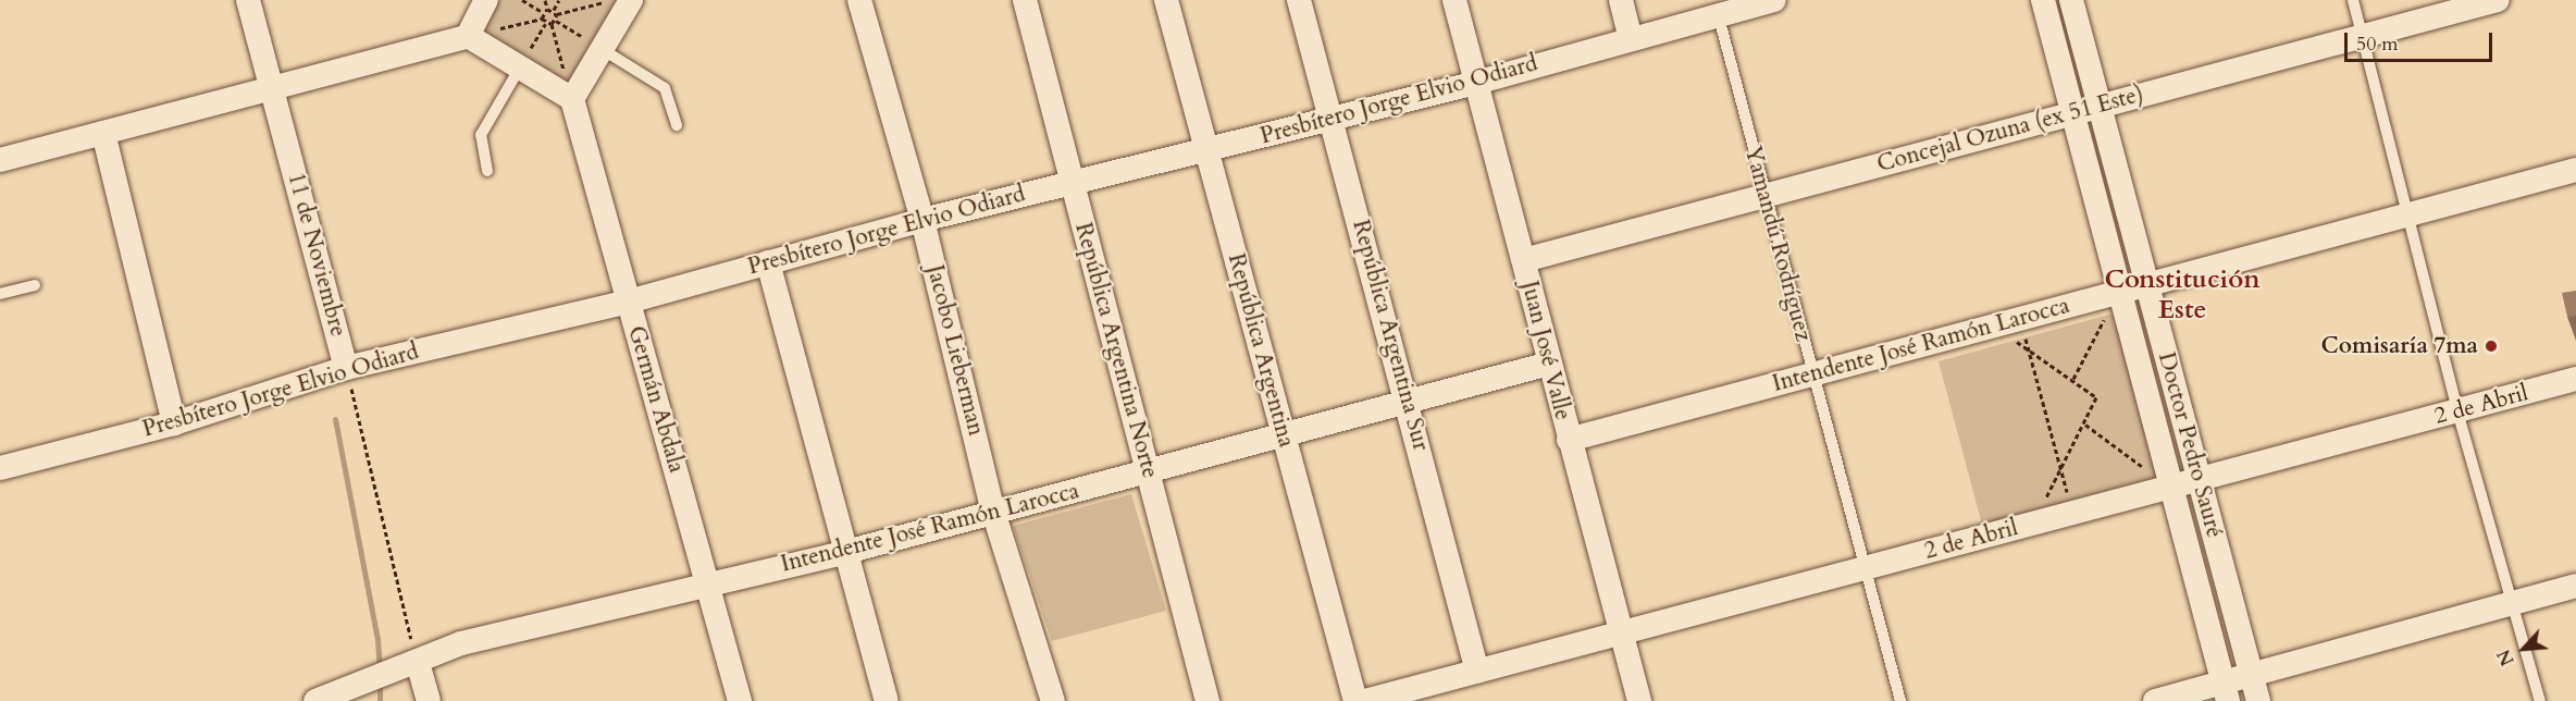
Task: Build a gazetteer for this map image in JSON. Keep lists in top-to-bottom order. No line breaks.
{"streets":{"street":["Presbítero Jorge Elvio Odiard","Concejal Ozuna (ex 51 Este)","11 de Noviembre","República Argentina Sur","Intendente José Ramón Larocca","Jacobo Lieberman","República Argentina Norte","República Argentina","Juan José Valle","Germán Abdala","2 de Abril","Doctor Pedro Sauré"],"lane":["Yamandú Rodríguez"]},"crossings":[["Presbítero Jorge Elvio Odiard","Yamandú Rodríguez"],["Presbítero Jorge Elvio Odiard","11 de Noviembre"],["Presbítero Jorge Elvio Odiard","República Argentina Sur"],["Presbítero Jorge Elvio Odiard","Jacobo Lieberman"],["Presbítero Jorge Elvio Odiard","República Argentina Norte"],["Presbítero Jorge Elvio Odiard","República Argentina"],["Presbítero Jorge Elvio Odiard","Juan José Valle"],["Presbítero Jorge Elvio Odiard","Germán Abdala"],["Concejal Ozuna (ex 51 Este)","Yamandú Rodríguez"],["Concejal Ozuna (ex 51 Este)","Juan José Valle"],["Concejal Ozuna (ex 51 Este)","Doctor Pedro Sauré"],["Yamandú Rodríguez","Intendente José Ramón Larocca"],["Yamandú Rodríguez","2 de Abril"],["11 de Noviembre","Intendente José Ramón Larocca"],["República Argentina Sur","Intendente José Ramón Larocca"],["República Argentina Sur","2 de Abril"],["Intendente José Ramón Larocca","Jacobo Lieberman"],["Intendente José Ramón Larocca","República Argentina Norte"],["Intendente José Ramón Larocca","República Argentina"],["Intendente José Ramón Larocca","Juan José Valle"],["Intendente José Ramón Larocca","Germán Abdala"],["Intendente José Ramón Larocca","Doctor Pedro Sauré"],["Juan José Valle","2 de Abril"],["2 de Abril","Doctor Pedro Sauré"]],"districts":["Constitución Este"],"places":["Comisaría 7ma"],"scale_bar":"50 m","north":"bottom left"}
